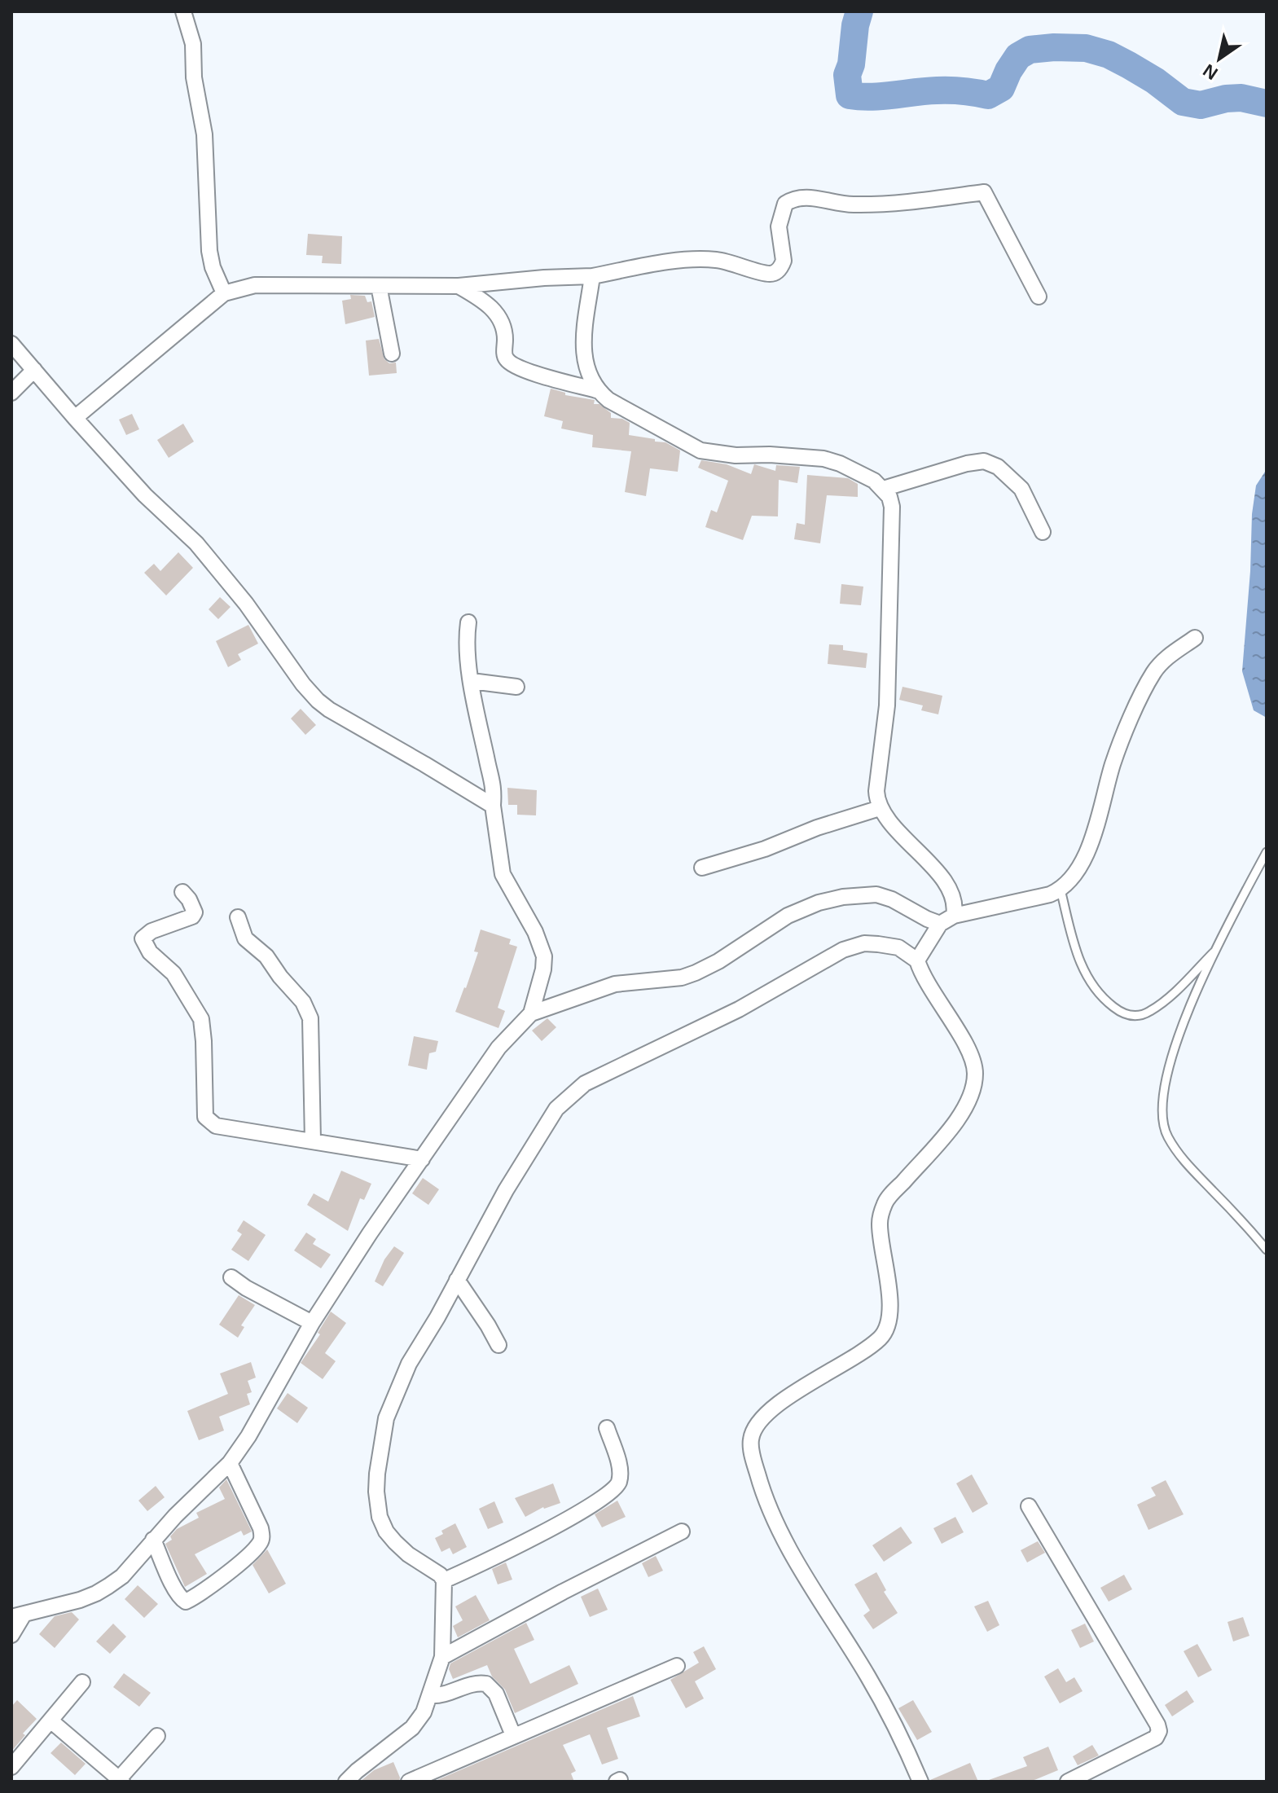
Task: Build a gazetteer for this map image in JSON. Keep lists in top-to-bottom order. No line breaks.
{"north":"bottom left"}
